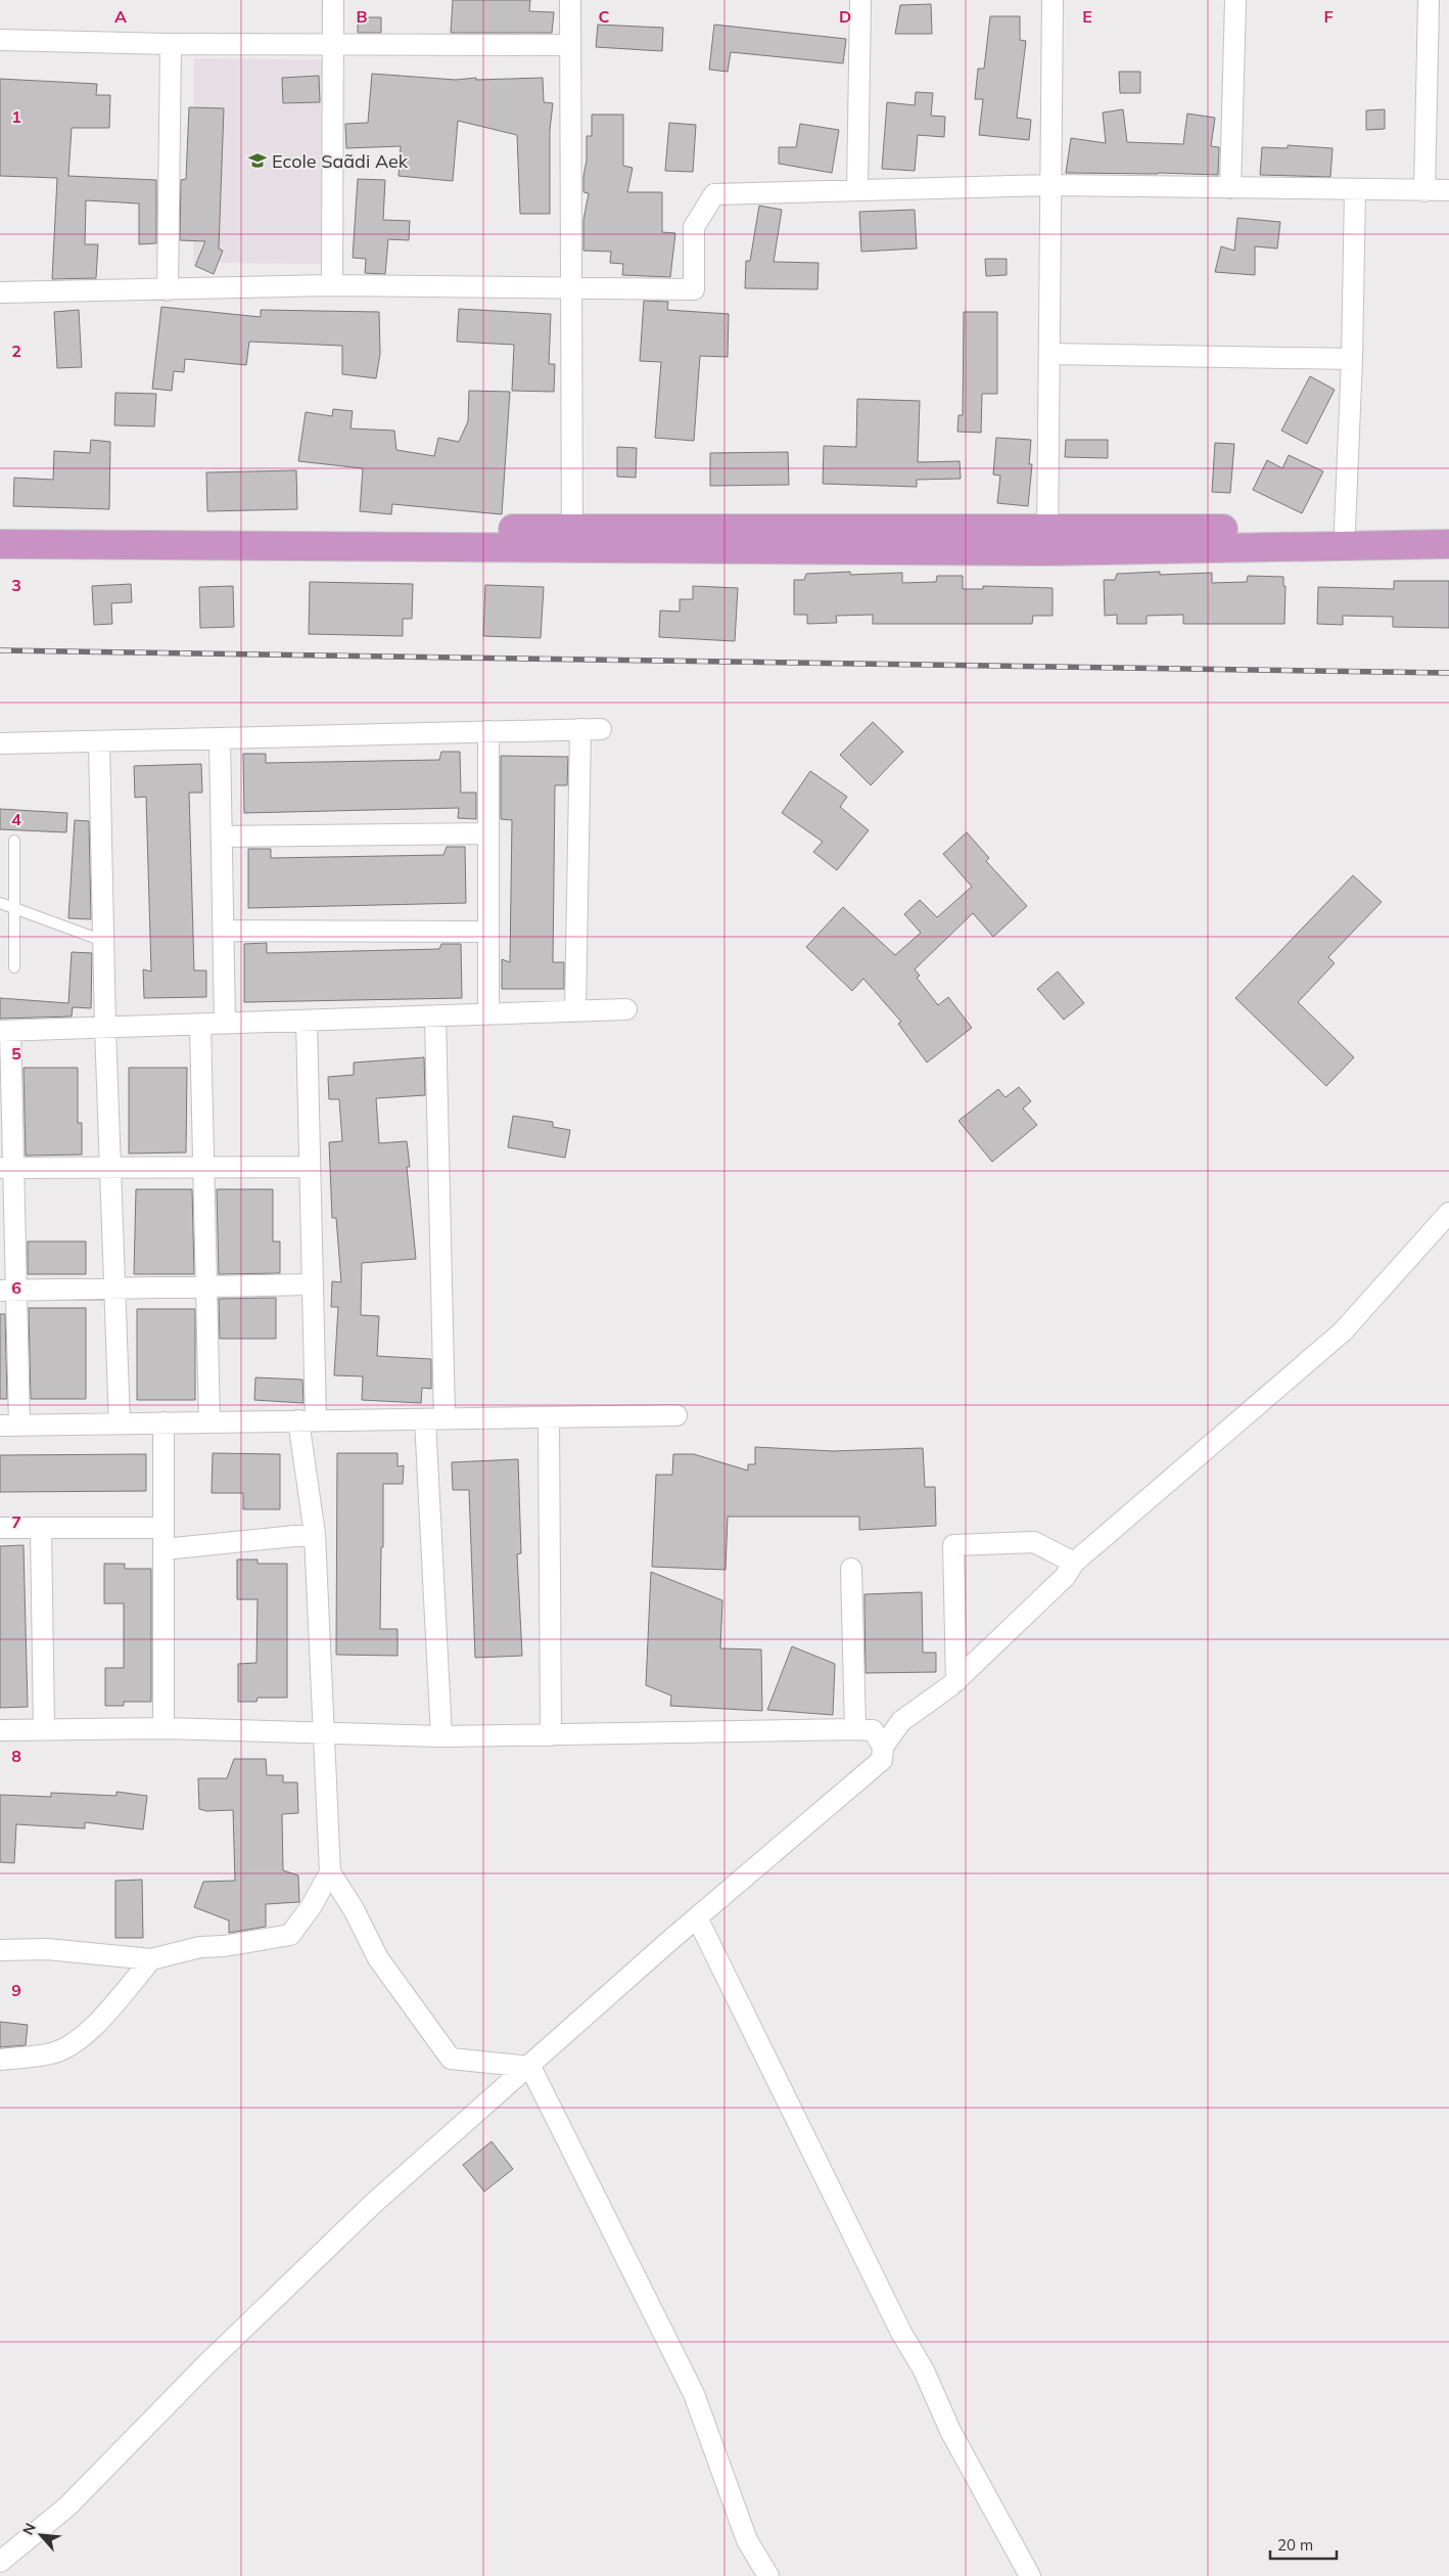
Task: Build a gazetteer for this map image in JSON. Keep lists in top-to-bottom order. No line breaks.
{"places":{"school or university":["Ecole Saãdi Aek"]},"scale_bar":"20 m","north":"top left","grid":{"columns":["A","B","C","D","E","F"],"rows":["1","2","3","4","5","6","7","8","9"]}}
